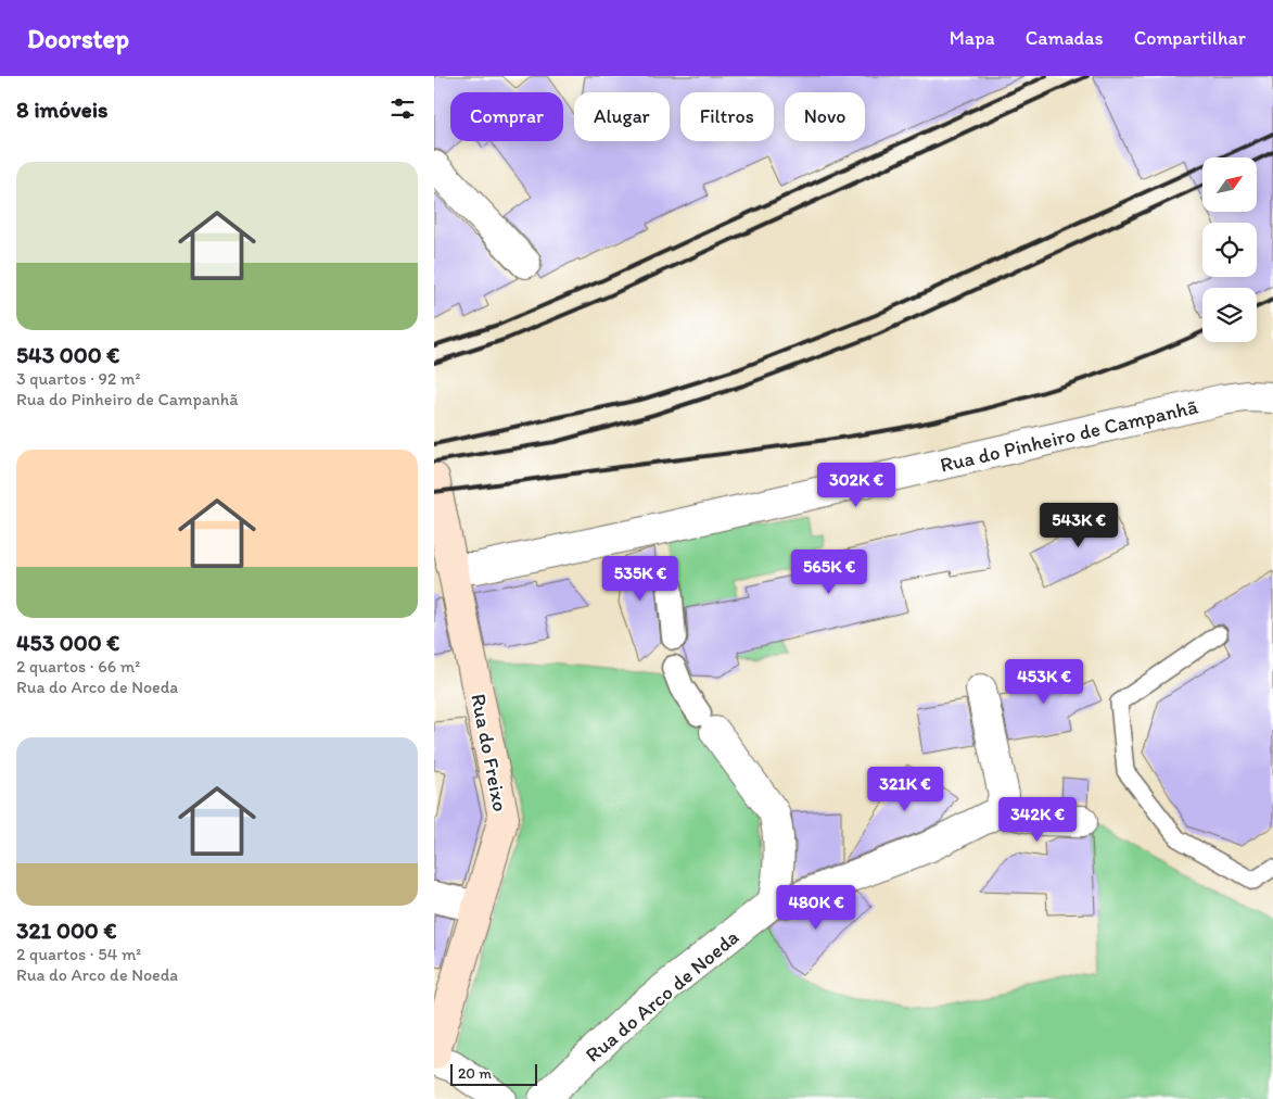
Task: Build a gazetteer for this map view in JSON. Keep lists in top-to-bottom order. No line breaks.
{"streets":{"main road":["Rua do Freixo"],"street":["Rua do Pinheiro de Campanhã","Rua do Arco de Noeda"]},"crossings":[["Rua do Pinheiro de Campanhã","Rua do Freixo"]],"scale_bar":"20 m","north":"top right","page":{"header":"Doorstep","nav":["Mapa","Camadas","Compartilhar"],"heading":"8 imóveis","chip":["Comprar","Alugar","Filtros","Novo"],"list":[{"name":"543 000 €","note":"3 quartos · 92 m² · Rua do Pinheiro de Campanhã"},{"name":"453 000 €","note":"2 quartos · 66 m² · Rua do Arco de Noeda"},{"name":"321 000 €","note":"2 quartos · 54 m² · Rua do Arco de Noeda"}],"price":["302K €","543K €","565K €","535K €","453K €","321K €","342K €","480K €"],"scale":"20 m"}}
